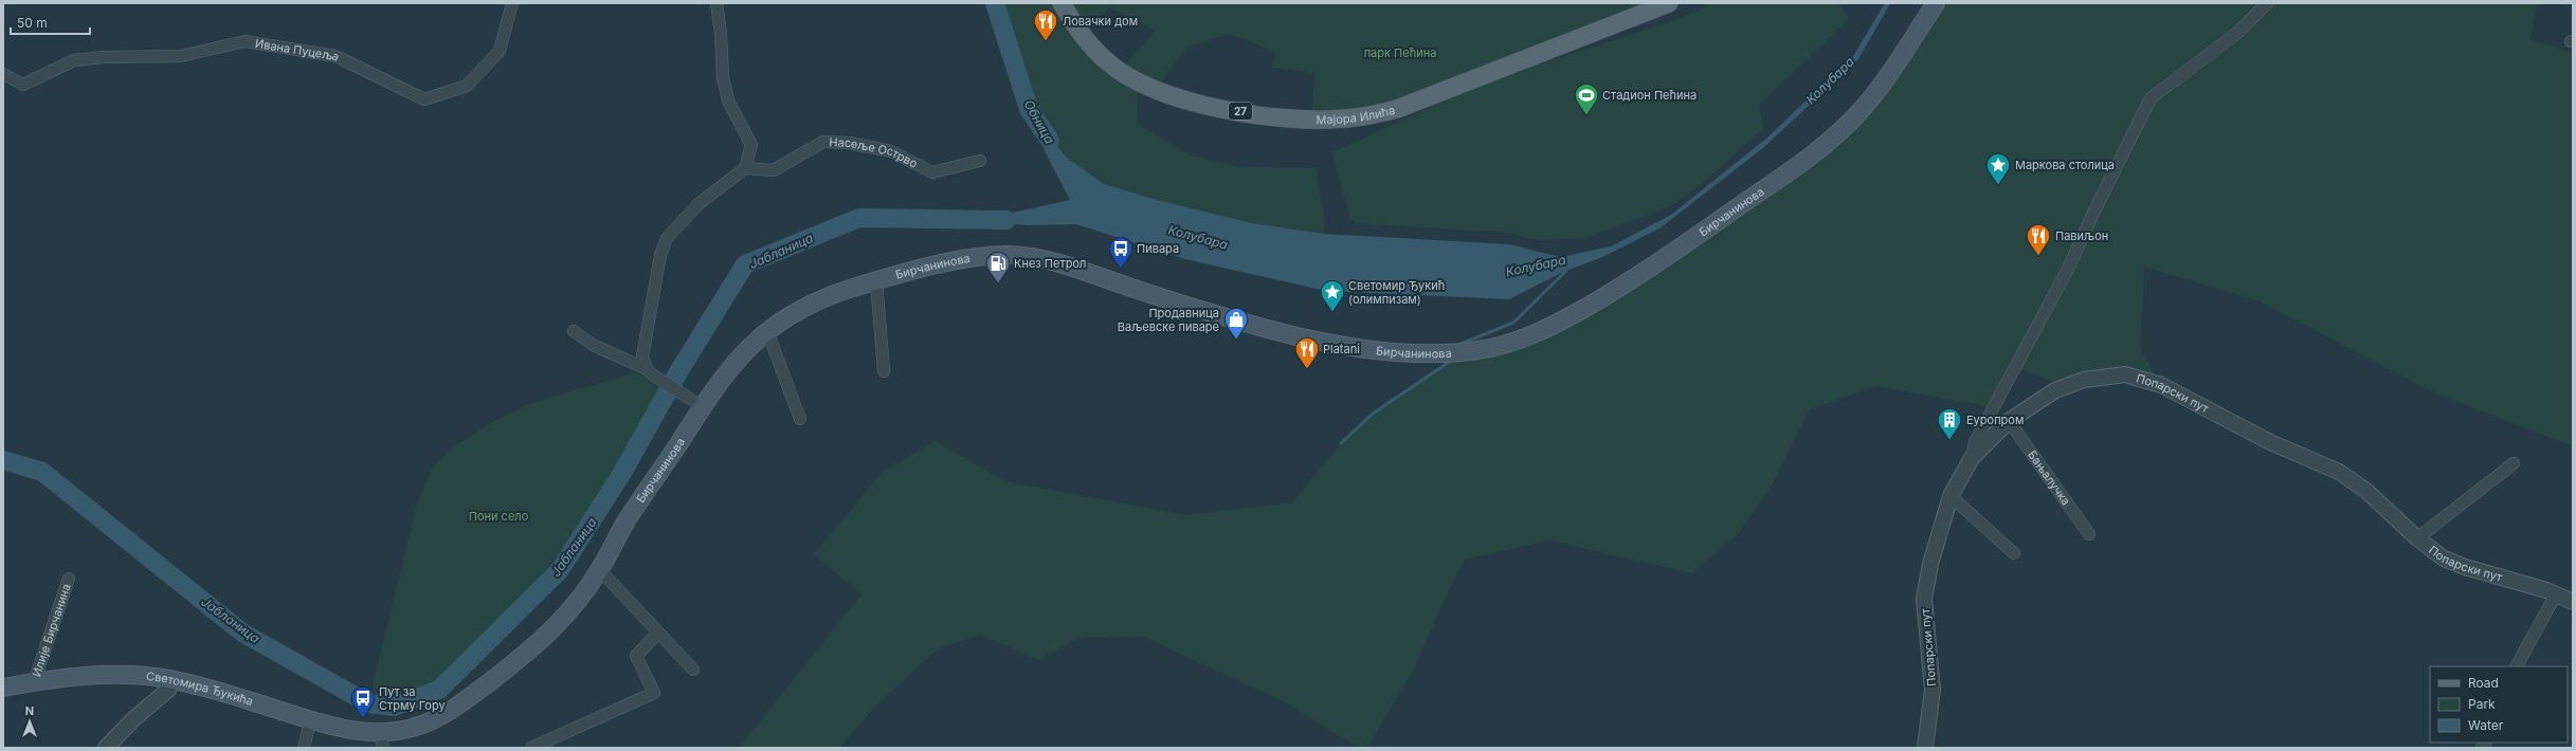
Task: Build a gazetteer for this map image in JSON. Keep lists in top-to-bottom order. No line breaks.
{"streets":{"main road":["27","Мајора Илића","Бирчанинова","Светомира Ђукића"],"street":["Ивана Пуцеља","Насеље Острво","Попарски пут","Бањалучка","Илије Бирчанина"]},"crossings":[["Бирчанинова","Светомира Ђукића"],["Попарски пут","Бањалучка"],["Илије Бирчанина","Светомира Ђукића"]],"water":["Колубара","Обница","Јабланица"],"parks":["парк Пећина","Пони село"],"places":{"restaurant":["Ловачки дом","Павиљон","Platani"],"sports":["Стадион Пећина"],"place":["Маркова столица","Светомир Ђукић (олимпизам)"],"bus stop":["Пивара","Пут за Стрму Гору"],"fuel station":["Кнез Петрол"],"shop":["Продавница Ваљевске пиваре"],"building":["Еуропром"]},"legend":["Road","Park","Water"],"scale_bar":"50 m","north":"top"}
